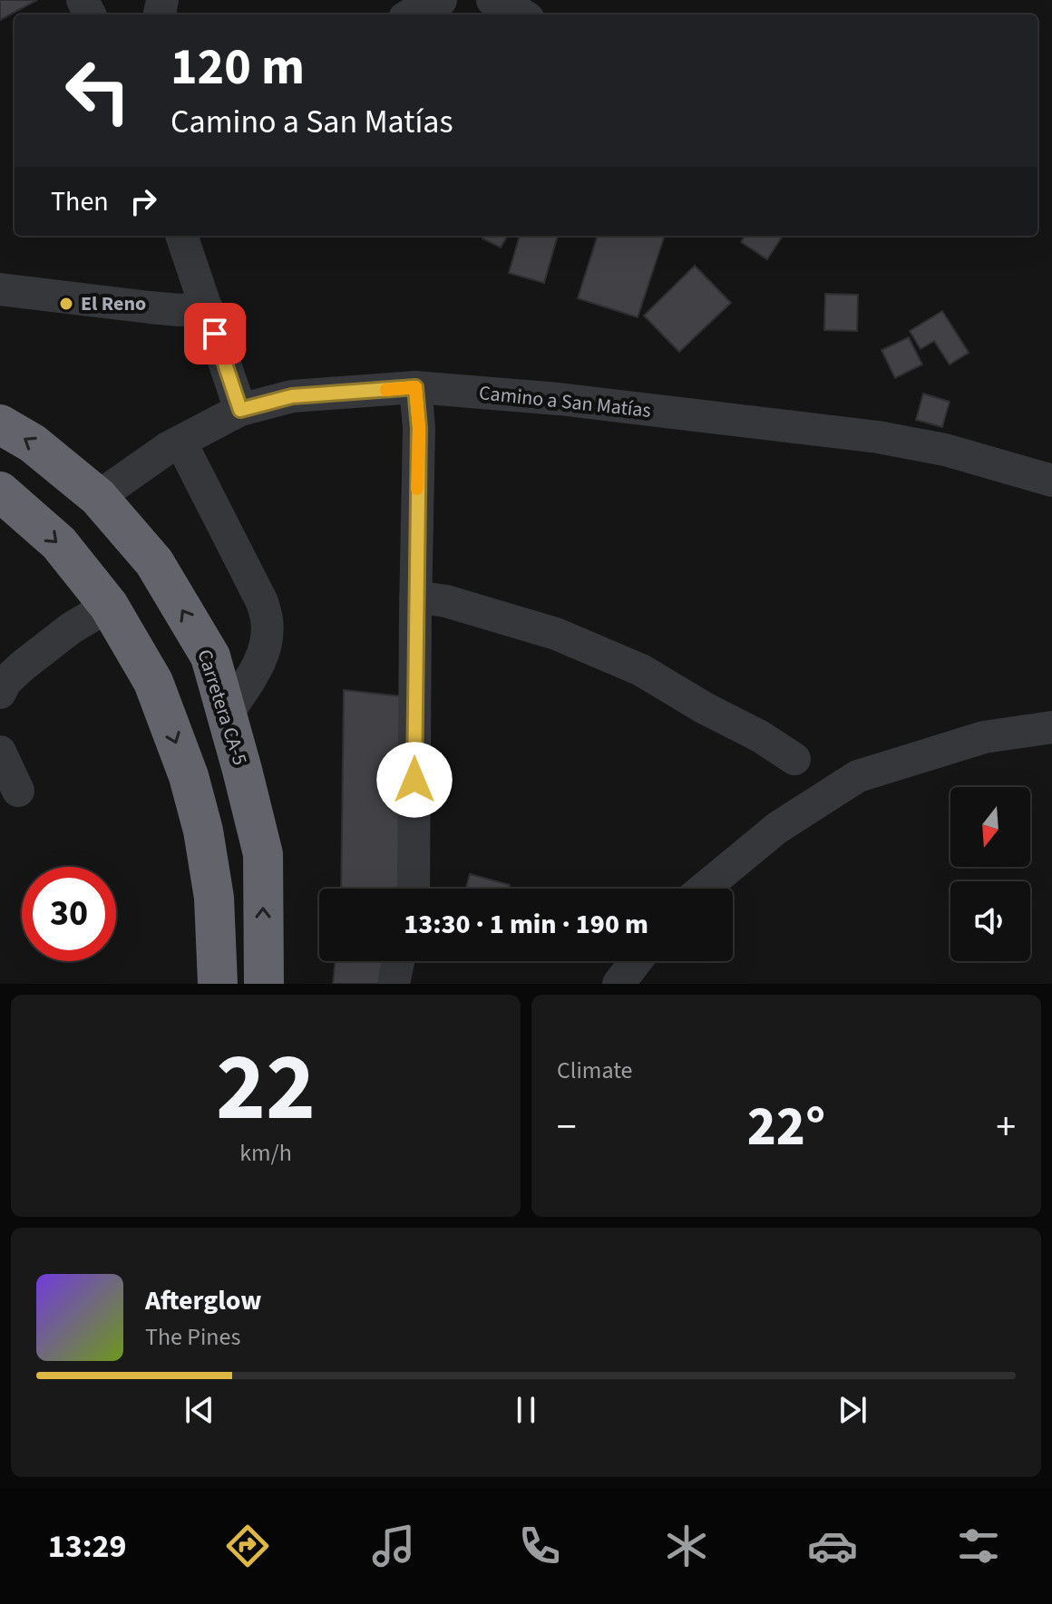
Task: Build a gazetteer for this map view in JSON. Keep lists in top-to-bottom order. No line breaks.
{"streets":{"highway":["Carretera CA-5"],"street":["Camino a San Matías"]},"crossings":[["Camino a San Matías","Carretera CA-5"]],"places":["El Reno"],"north":"bottom","page":{"turn":["120 m","Camino a San Matías"],"then":"Then","limit":"30","trip":"13:30 · 1 min · 190 m","tile":[["22","km/h"],"Climate"],"heat":["−","22°","+"],"song":["Afterglow","The Pines"],"tabs":"13:29"}}
